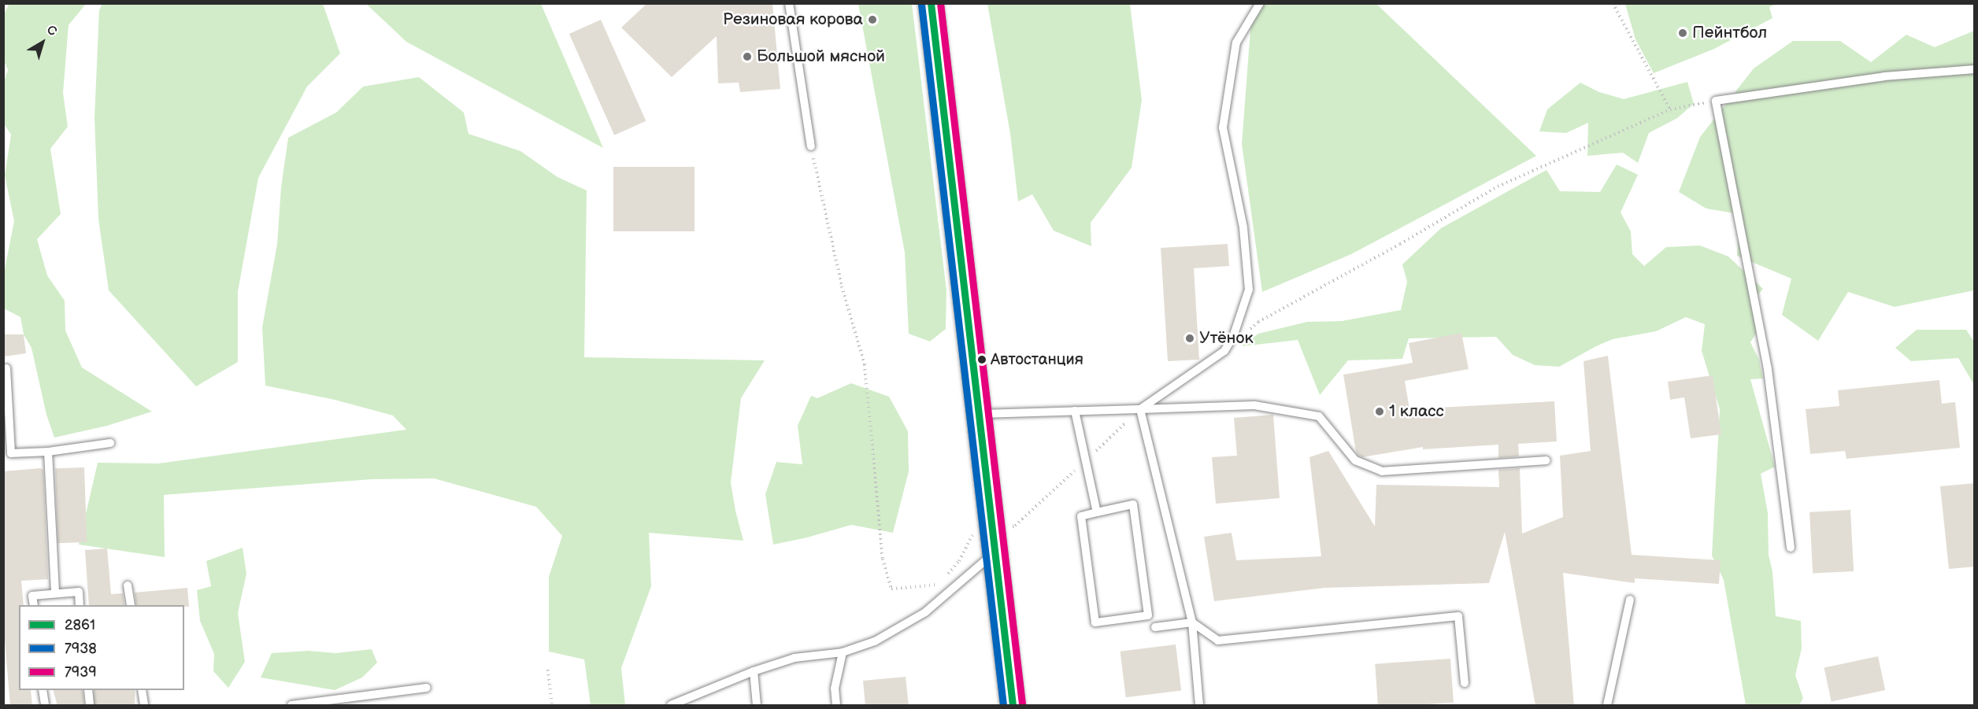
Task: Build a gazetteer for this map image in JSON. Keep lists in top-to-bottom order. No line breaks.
{"places":["Резиновая корова","Пейнтбол","Большой мясной","Утёнок","Автостанция","1 класс"],"lines":["transit line 2861","transit line 7939","transit line 7938"],"legend":["2861","7938","7939"],"north":"top right"}
